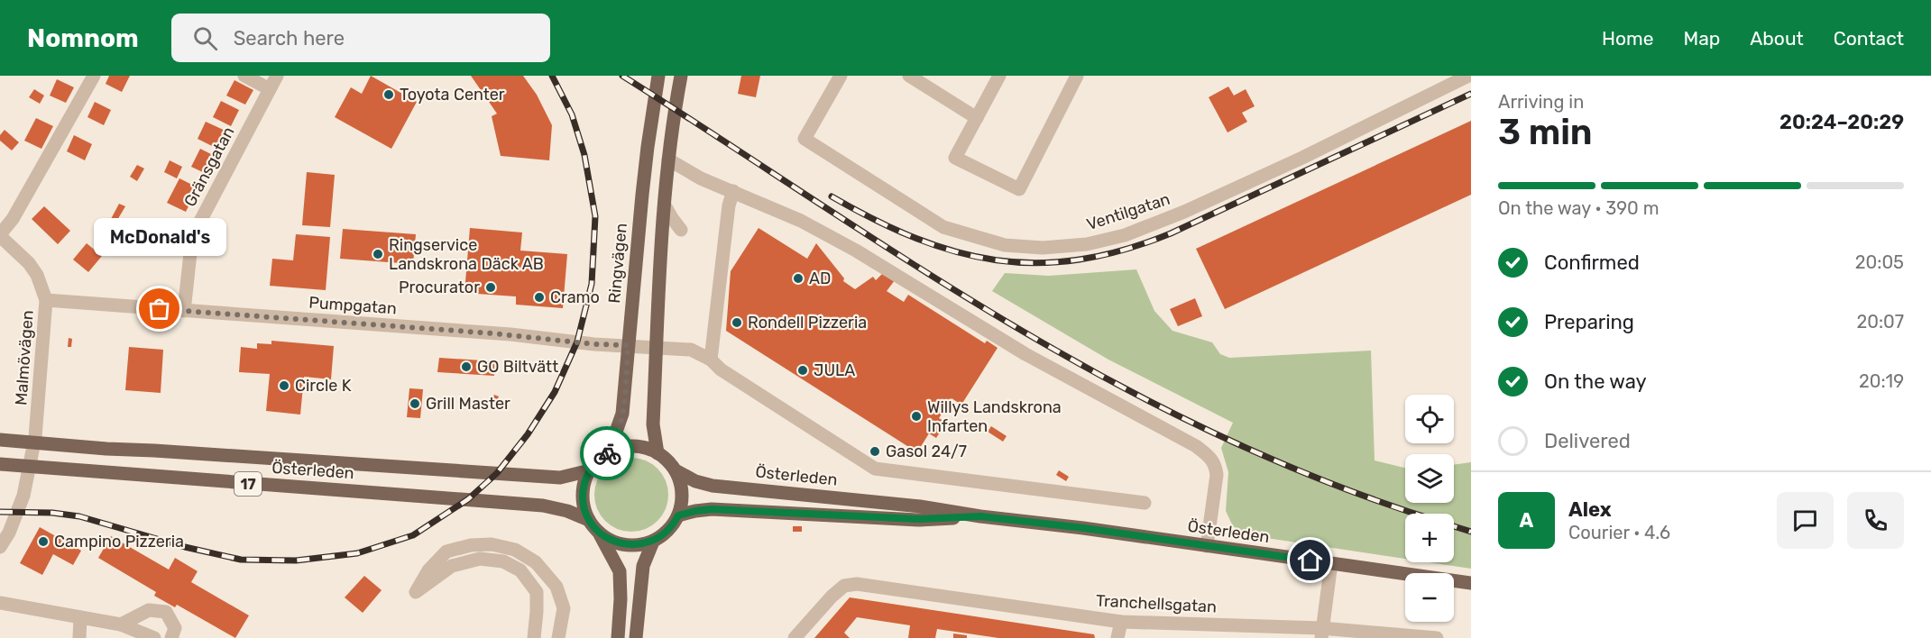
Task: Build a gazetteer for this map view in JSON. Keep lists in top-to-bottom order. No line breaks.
{"streets":{"main road":["Ringvägen","Österleden","17"],"street":["Gränsgatan","Ventilgatan","Pumpgatan","Malmövägen","Tranchellsgatan"]},"crossings":[["Gränsgatan","Pumpgatan"],["Ringvägen","Pumpgatan"],["Ringvägen","Österleden"],["Ringvägen","17"],["Pumpgatan","Malmövägen"],["Malmövägen","Österleden"],["Österleden","17"]],"places":["Toyota Center","Ringservice Landskrona Däck AB","AD","Procurator","Cramo","McDonald's","Rondell Pizzeria","GO Biltvätt","JULA","Circle K","Grill Master","Willys Landskrona Infarten","Gasol 24/7","Campino Pizzeria"],"page":{"header":"Nomnom","search":"Search here","nav":["Home","Map","About","Contact"],"heading":["3 min","Arriving in","20:24–20:29"],"panel":["Alex","Courier · 4.6"],"bar":"On the way · 390 m","bubble":"McDonald's","list":[["Confirmed","20:05"],["Preparing","20:07"],["On the way","20:19"],"Delivered"],"map_buttons":["+","−"],"round":"A"}}
